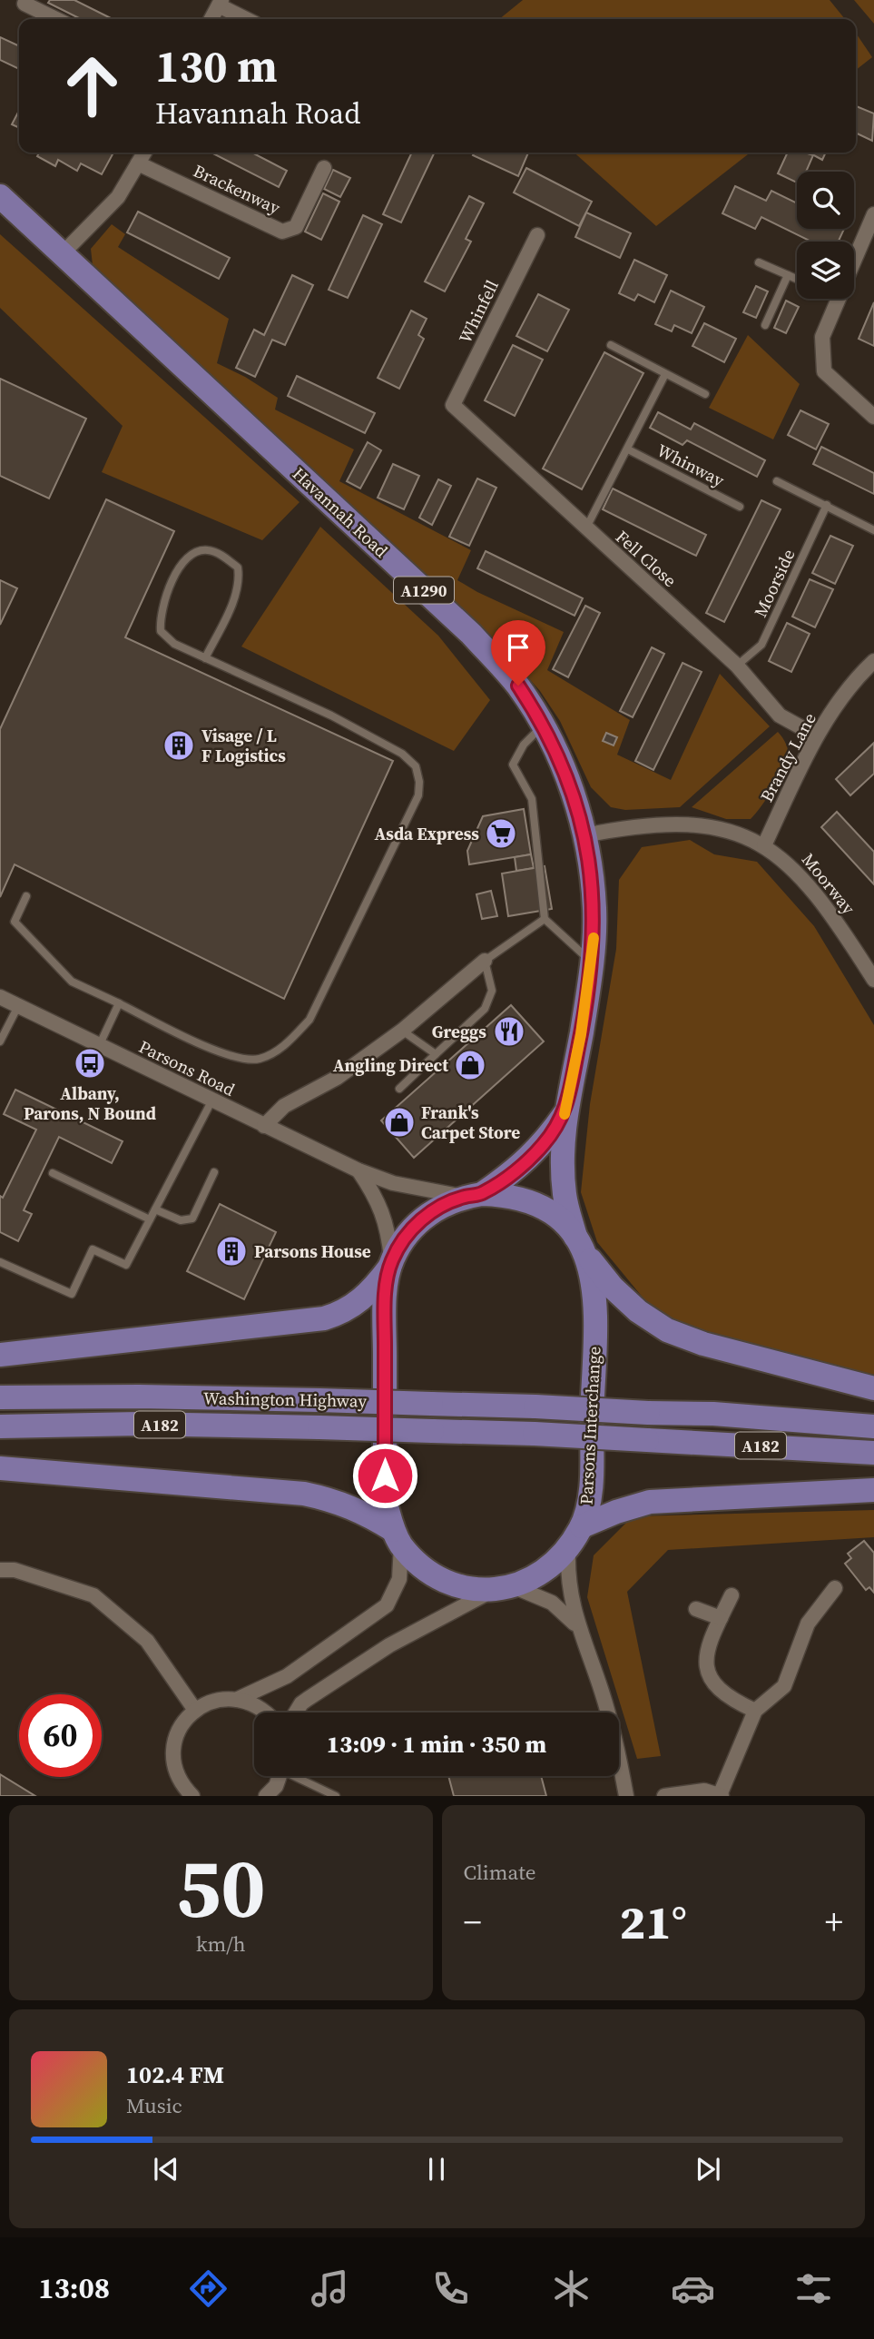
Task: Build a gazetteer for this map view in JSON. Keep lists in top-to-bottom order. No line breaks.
{"streets":{"main road":["Havannah Road","A1290","Washington Highway","A182","Parsons Interchange"],"street":["Brackenway","Whinfell","Fell Close","Brandy Lane","Moorway","Parsons Road"],"lane":["Whinway","Moorside"]},"crossings":[["Whinfell","Fell Close"],["Havannah Road","Moorway"],["Havannah Road","Parsons Road"],["Havannah Road","Parsons Interchange"],["Fell Close","Moorside"],["Fell Close","Brandy Lane"],["Brandy Lane","Moorway"]],"places":{"building":["Visage / L F Logistics","Parsons House"],"supermarket":["Asda Express"],"restaurant":["Greggs"],"bus stop":["Albany, Parons, N Bound"],"shop":["Angling Direct","Frank's Carpet Store"]},"page":{"turn":["130 m","Havannah Road"],"limit":"60","trip":"13:09 · 1 min · 350 m","tile":[["50","km/h"],"Climate"],"heat":["−","21°","+"],"song":["102.4 FM","Music"],"tabs":"13:08"}}
